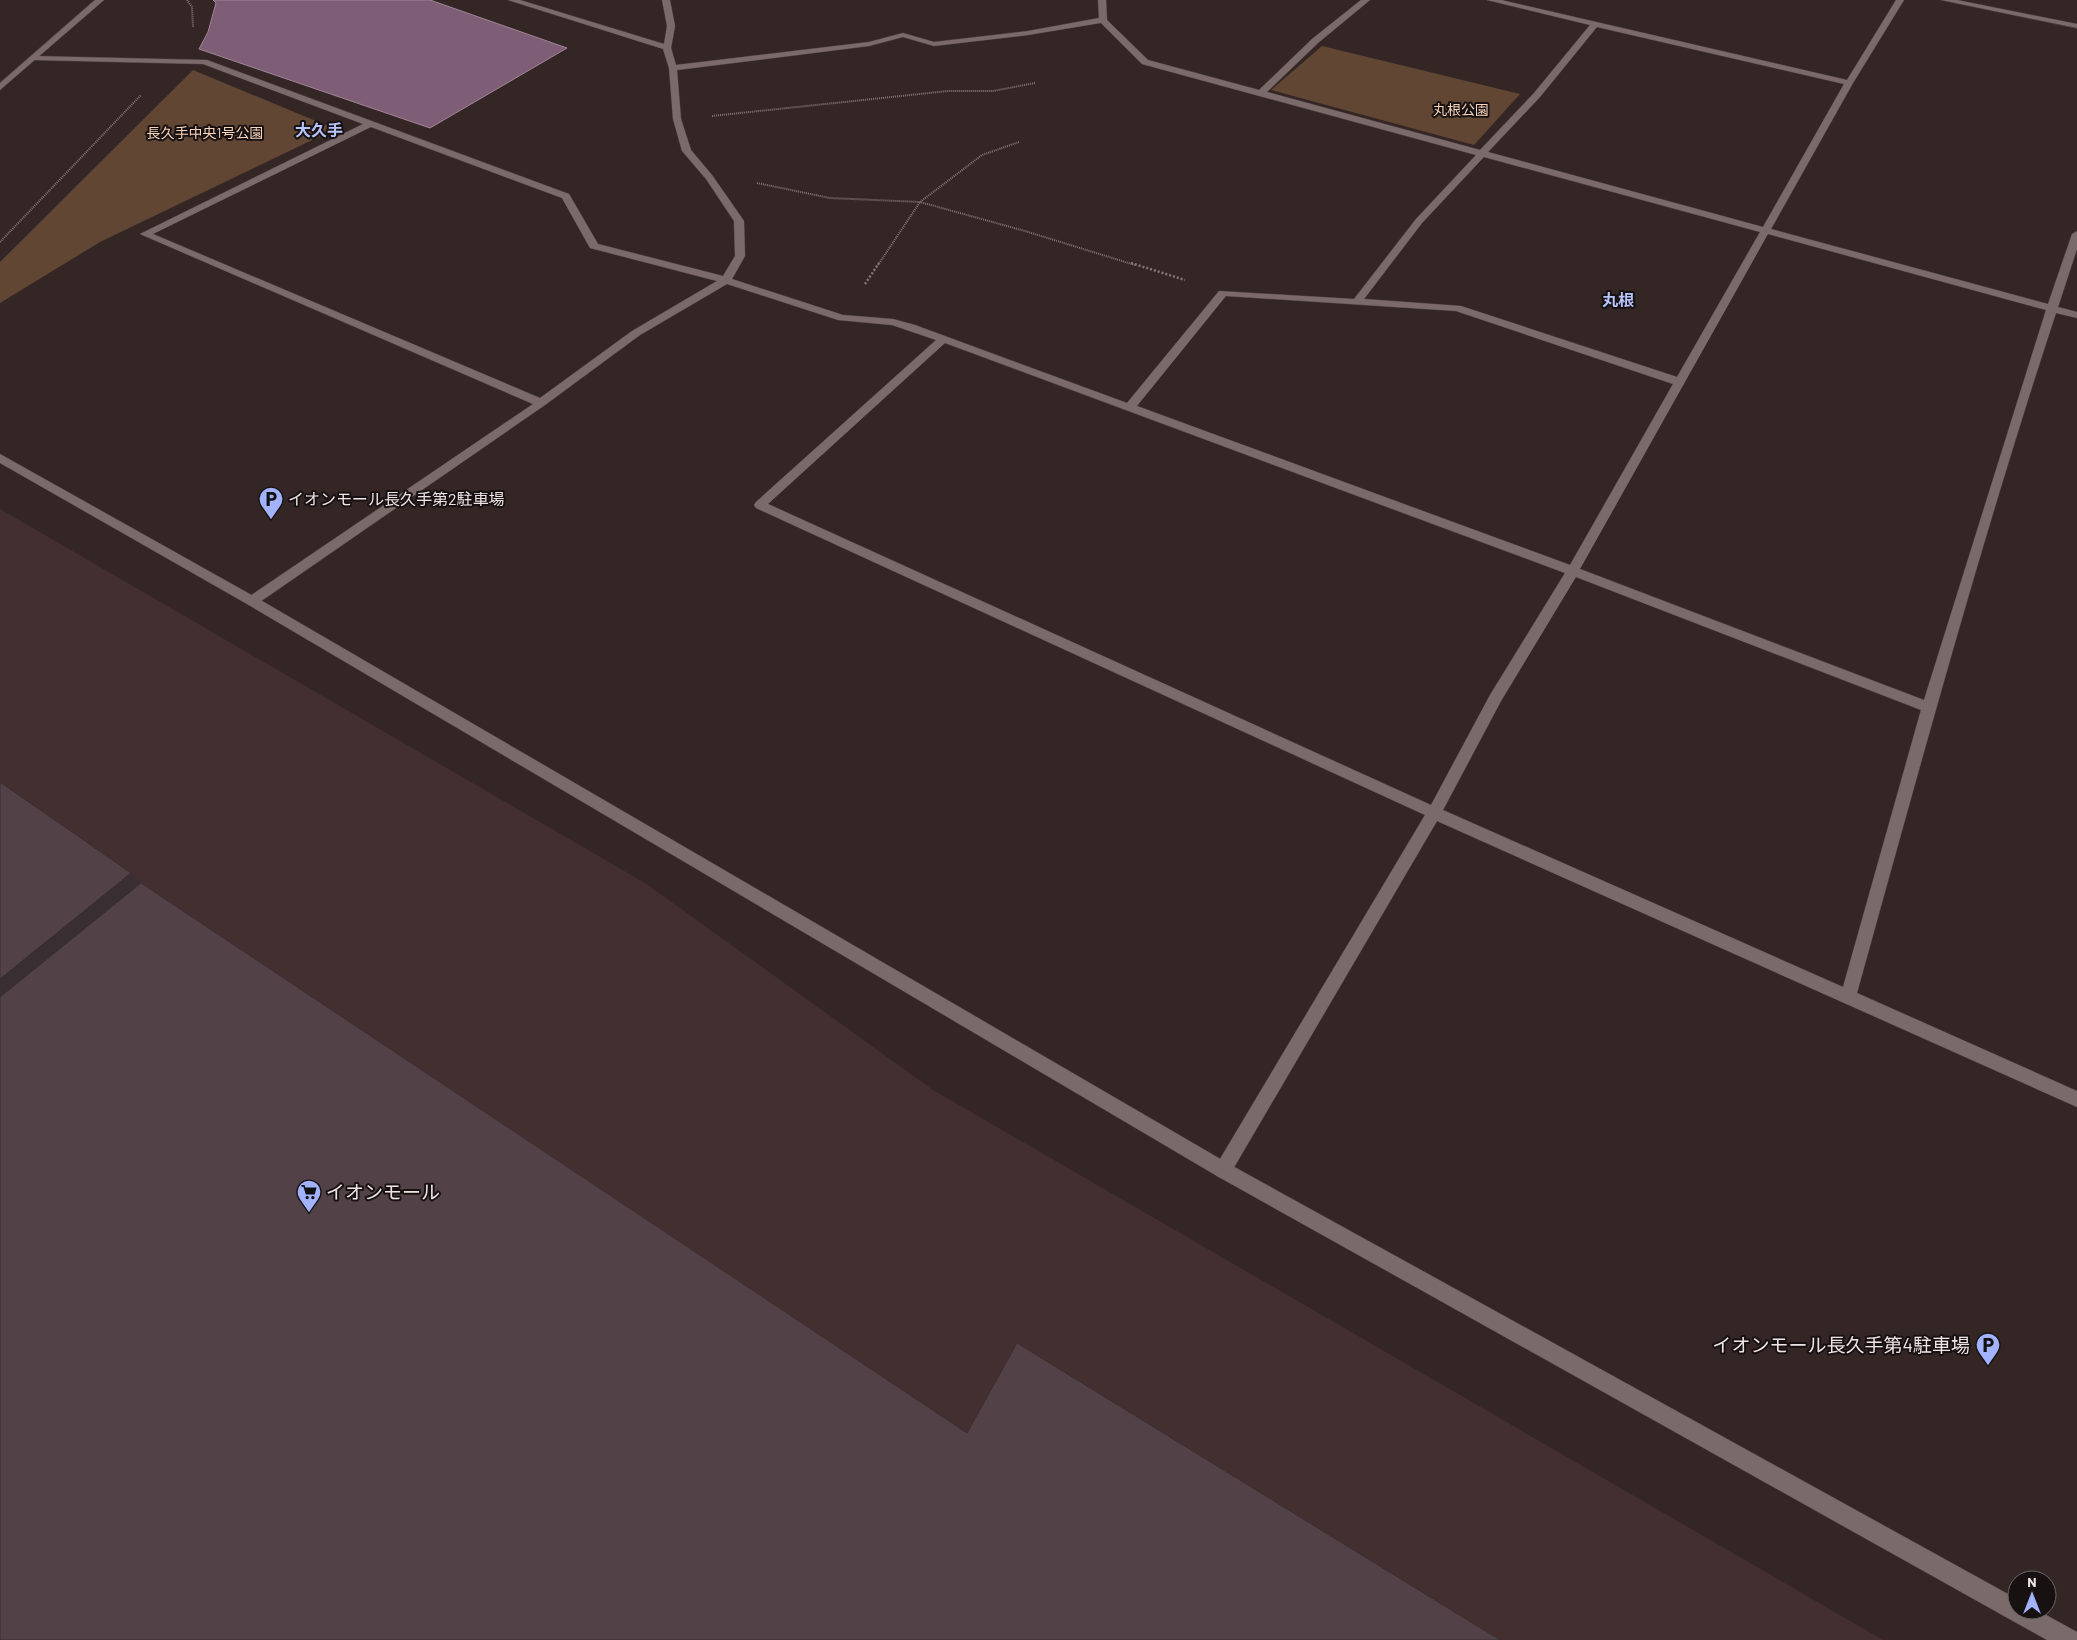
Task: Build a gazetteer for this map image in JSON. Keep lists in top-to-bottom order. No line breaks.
{"districts":["大久手","丸根"],"parks":["丸根公園","長久手中央1号公園"],"places":{"parking":["イオンモール長久手第2駐車場","イオンモール長久手第4駐車場"],"supermarket":["イオンモール"]},"north":"top"}
